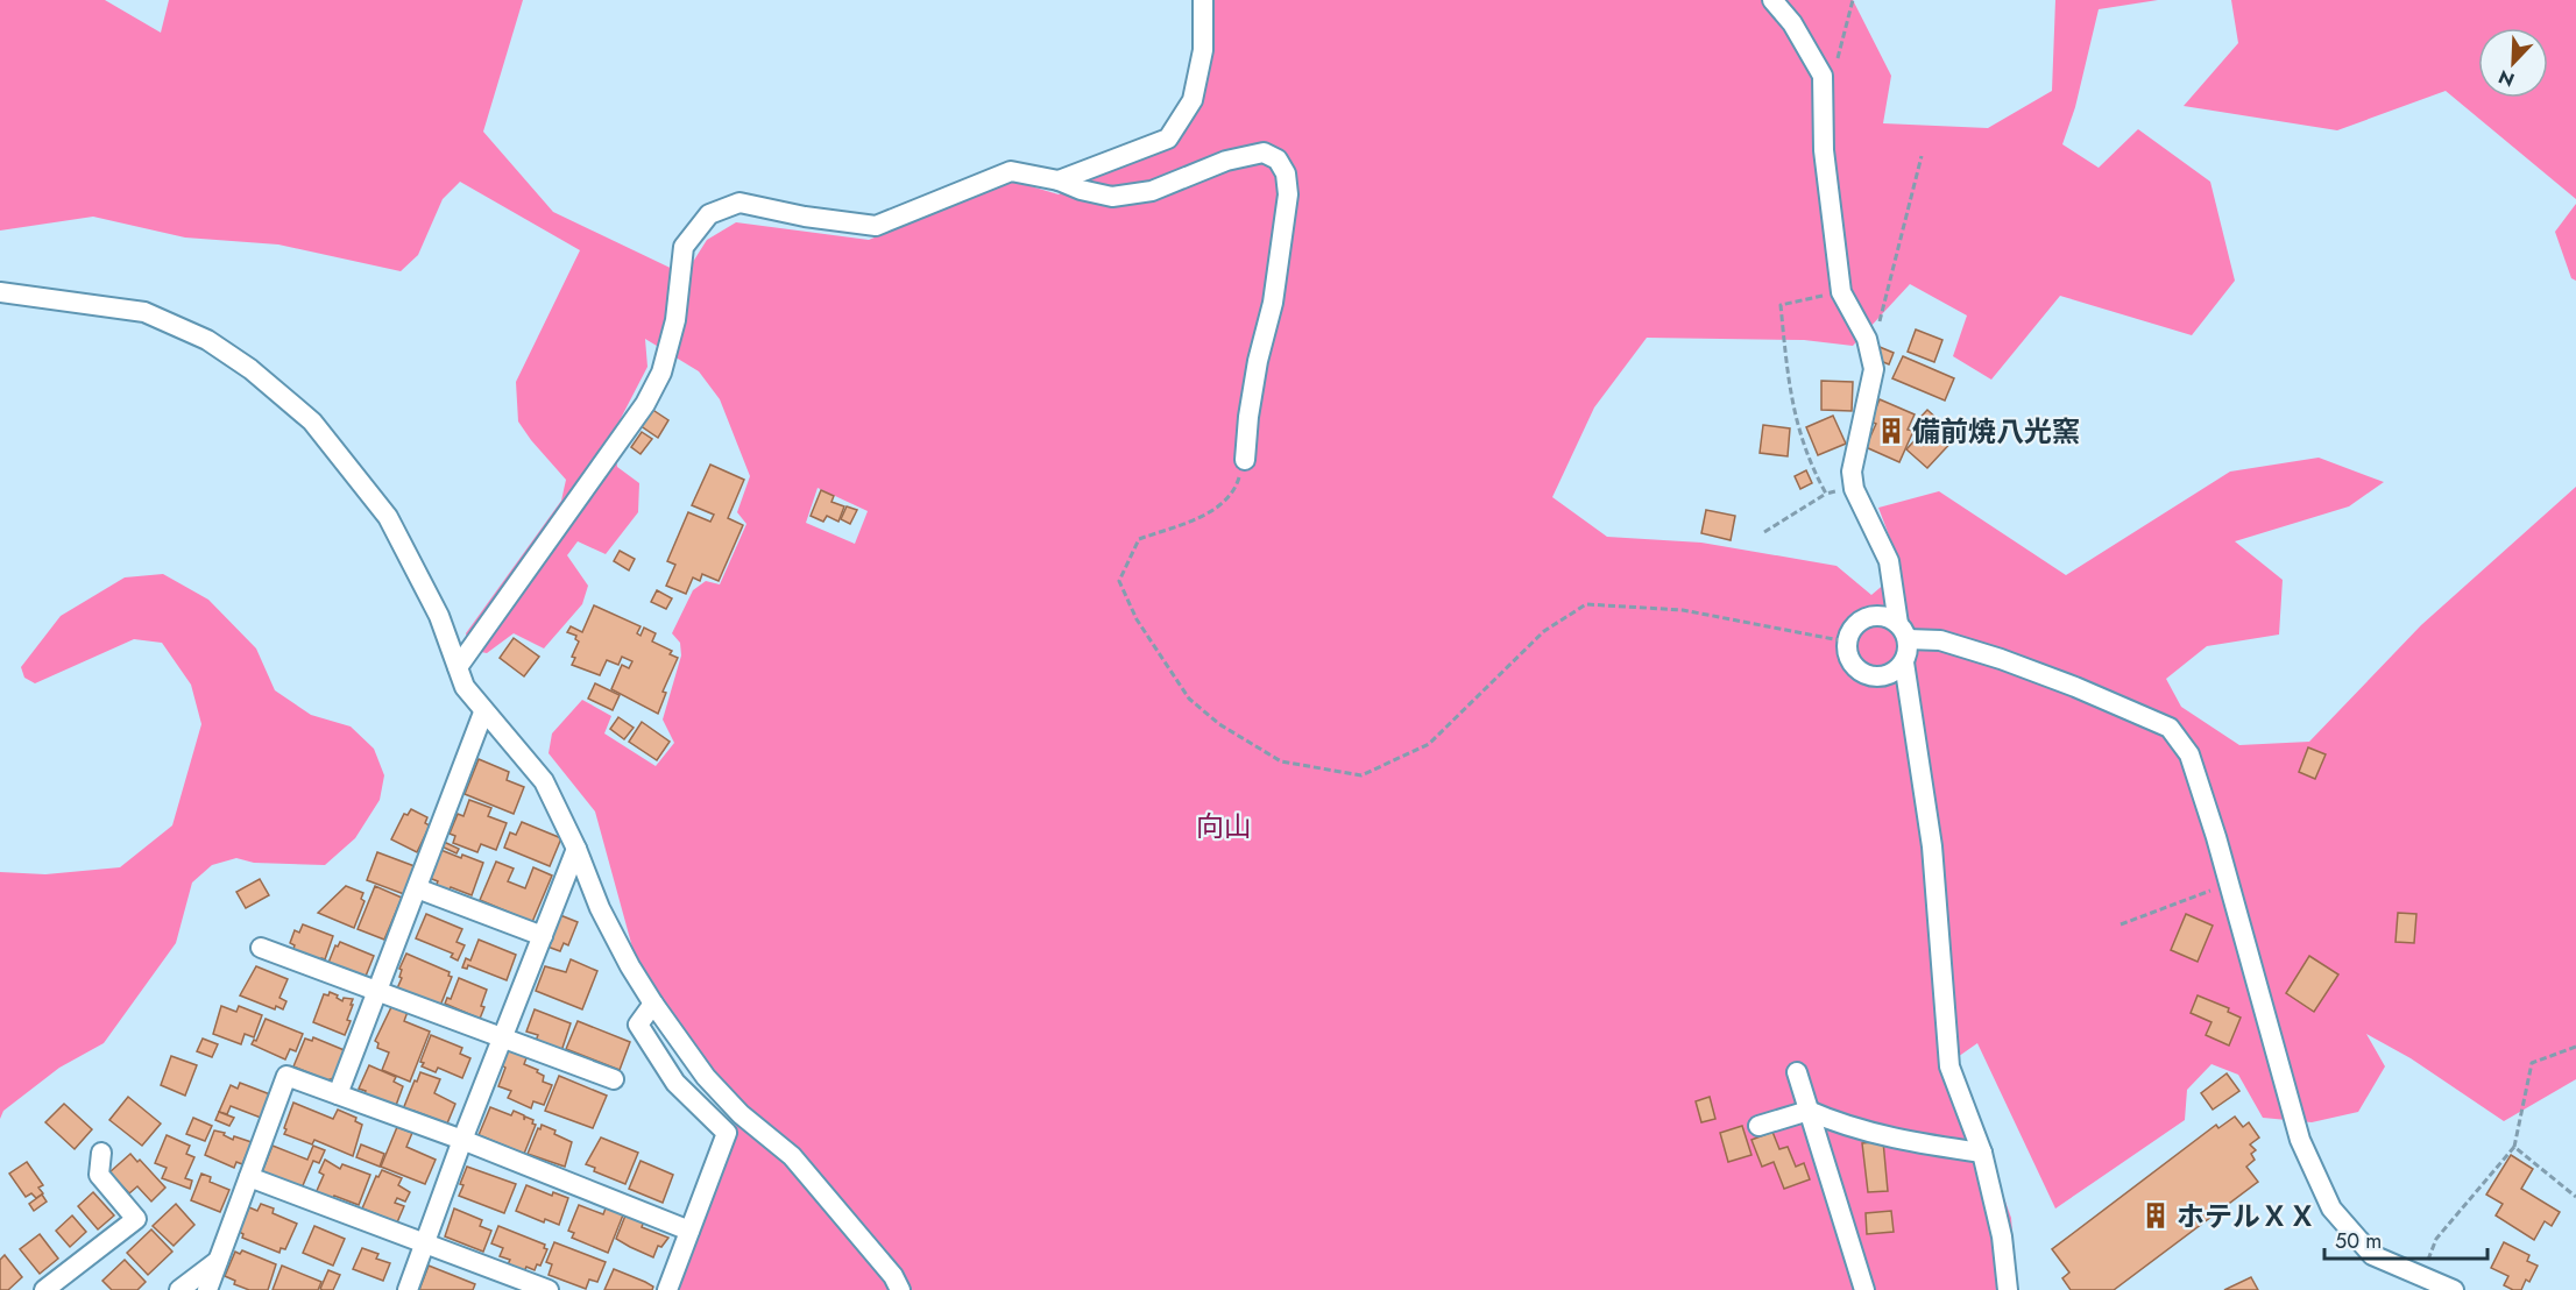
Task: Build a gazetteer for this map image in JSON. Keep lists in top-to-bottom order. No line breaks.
{"parks":["向山"],"places":{"building":["備前焼八光窯","ホテルＸＸ"]},"scale_bar":"50 m","north":"bottom left"}
